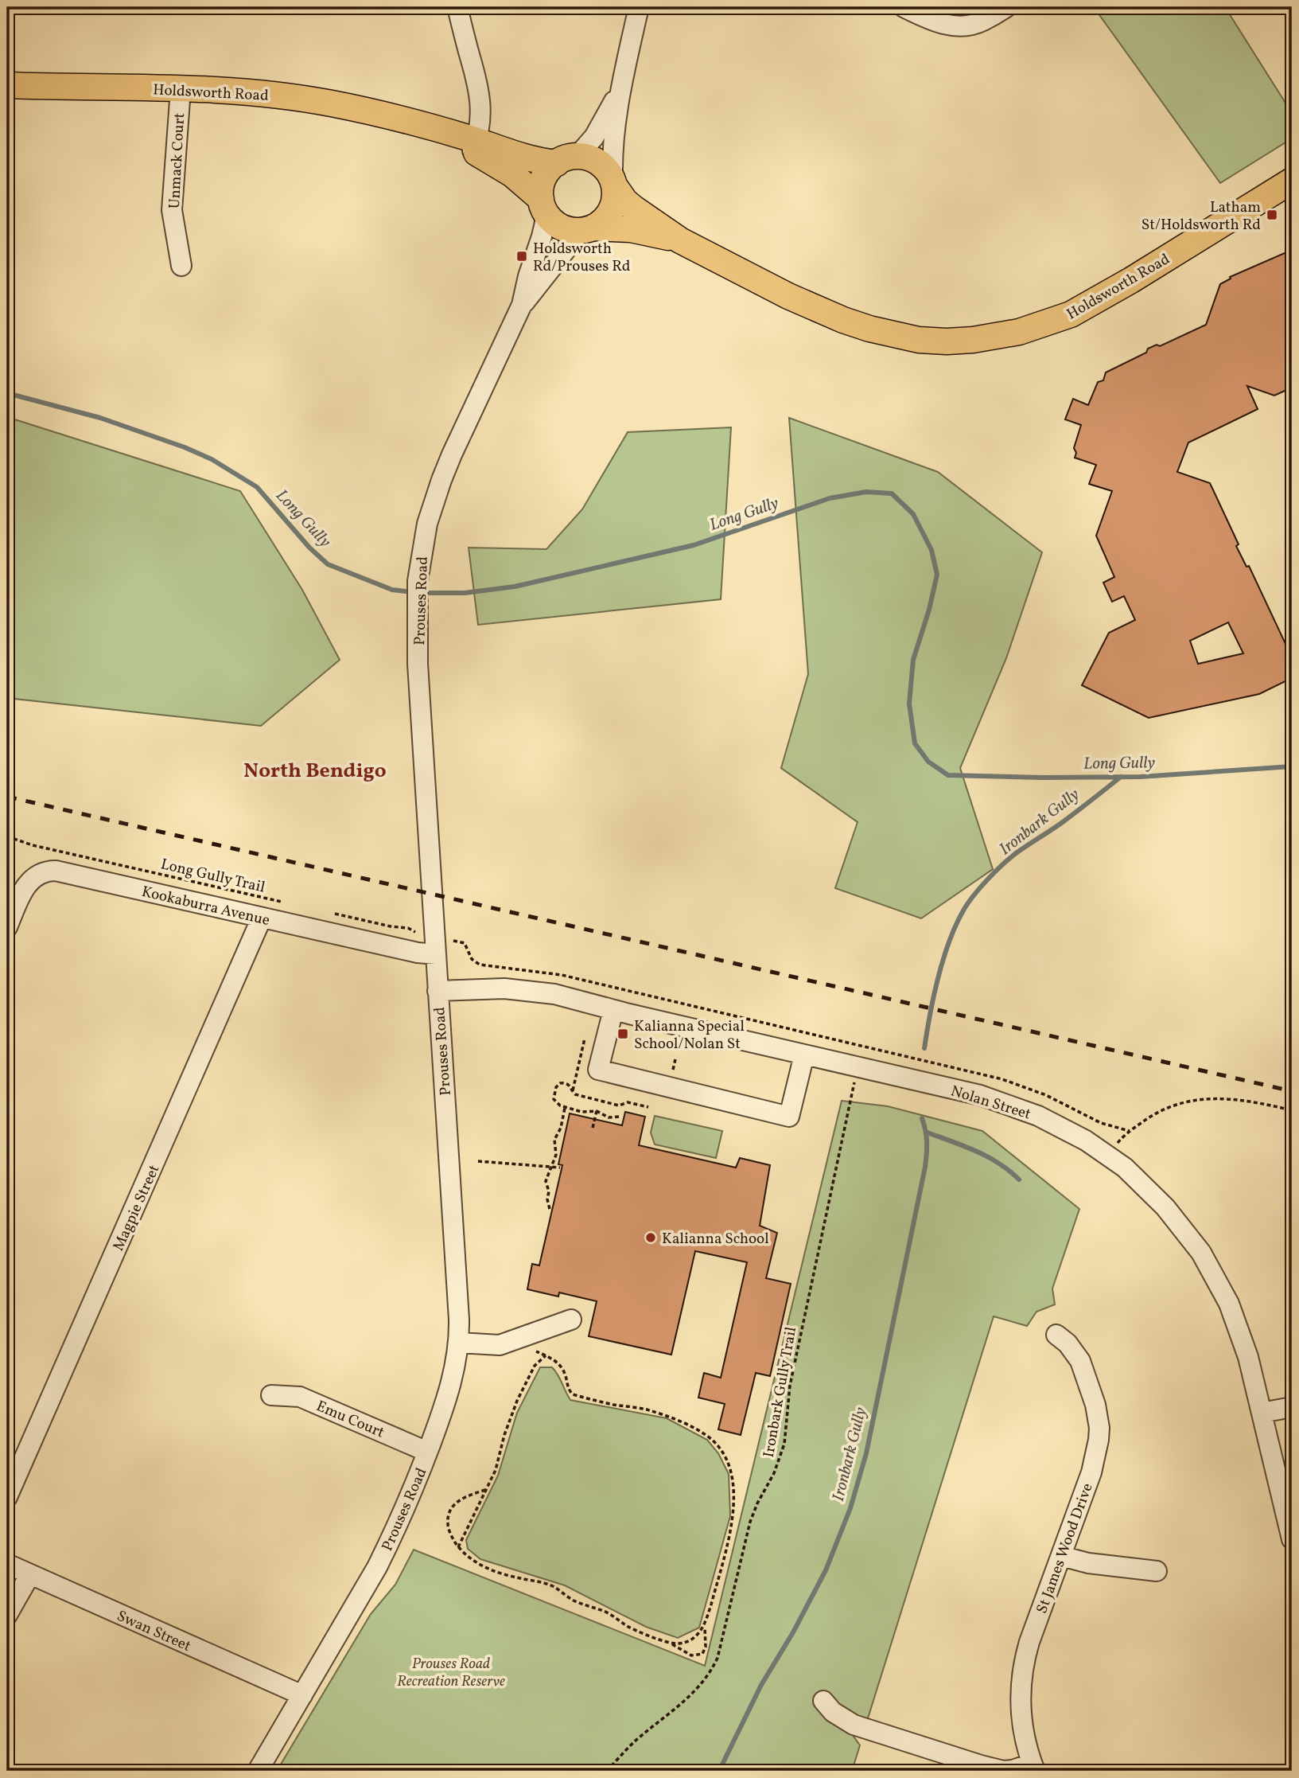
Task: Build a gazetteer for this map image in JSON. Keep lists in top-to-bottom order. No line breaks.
{"streets":{"main road":["Holdsworth Road"],"street":["Unmack Court","Prouses Road","Kookaburra Avenue","Nolan Street","Magpie Street","Emu Court","St James Wood Drive","Swan Street"],"path":["Long Gully Trail","Ironbark Gully Trail"]},"crossings":[["Holdsworth Road","Unmack Court"],["Holdsworth Road","Prouses Road"],["Prouses Road","Kookaburra Avenue"],["Prouses Road","Nolan Street"],["Prouses Road","Emu Court"],["Prouses Road","Swan Street"],["Kookaburra Avenue","Magpie Street"],["Nolan Street","Ironbark Gully Trail"]],"districts":["North Bendigo"],"water":["Long Gully","Ironbark Gully"],"parks":["Prouses Road Recreation Reserve"],"places":{"transit":["Latham St/Holdsworth Rd","Holdsworth Rd/Prouses Rd","Kalianna Special School/Nolan St"],"other":["Kalianna School"]}}
